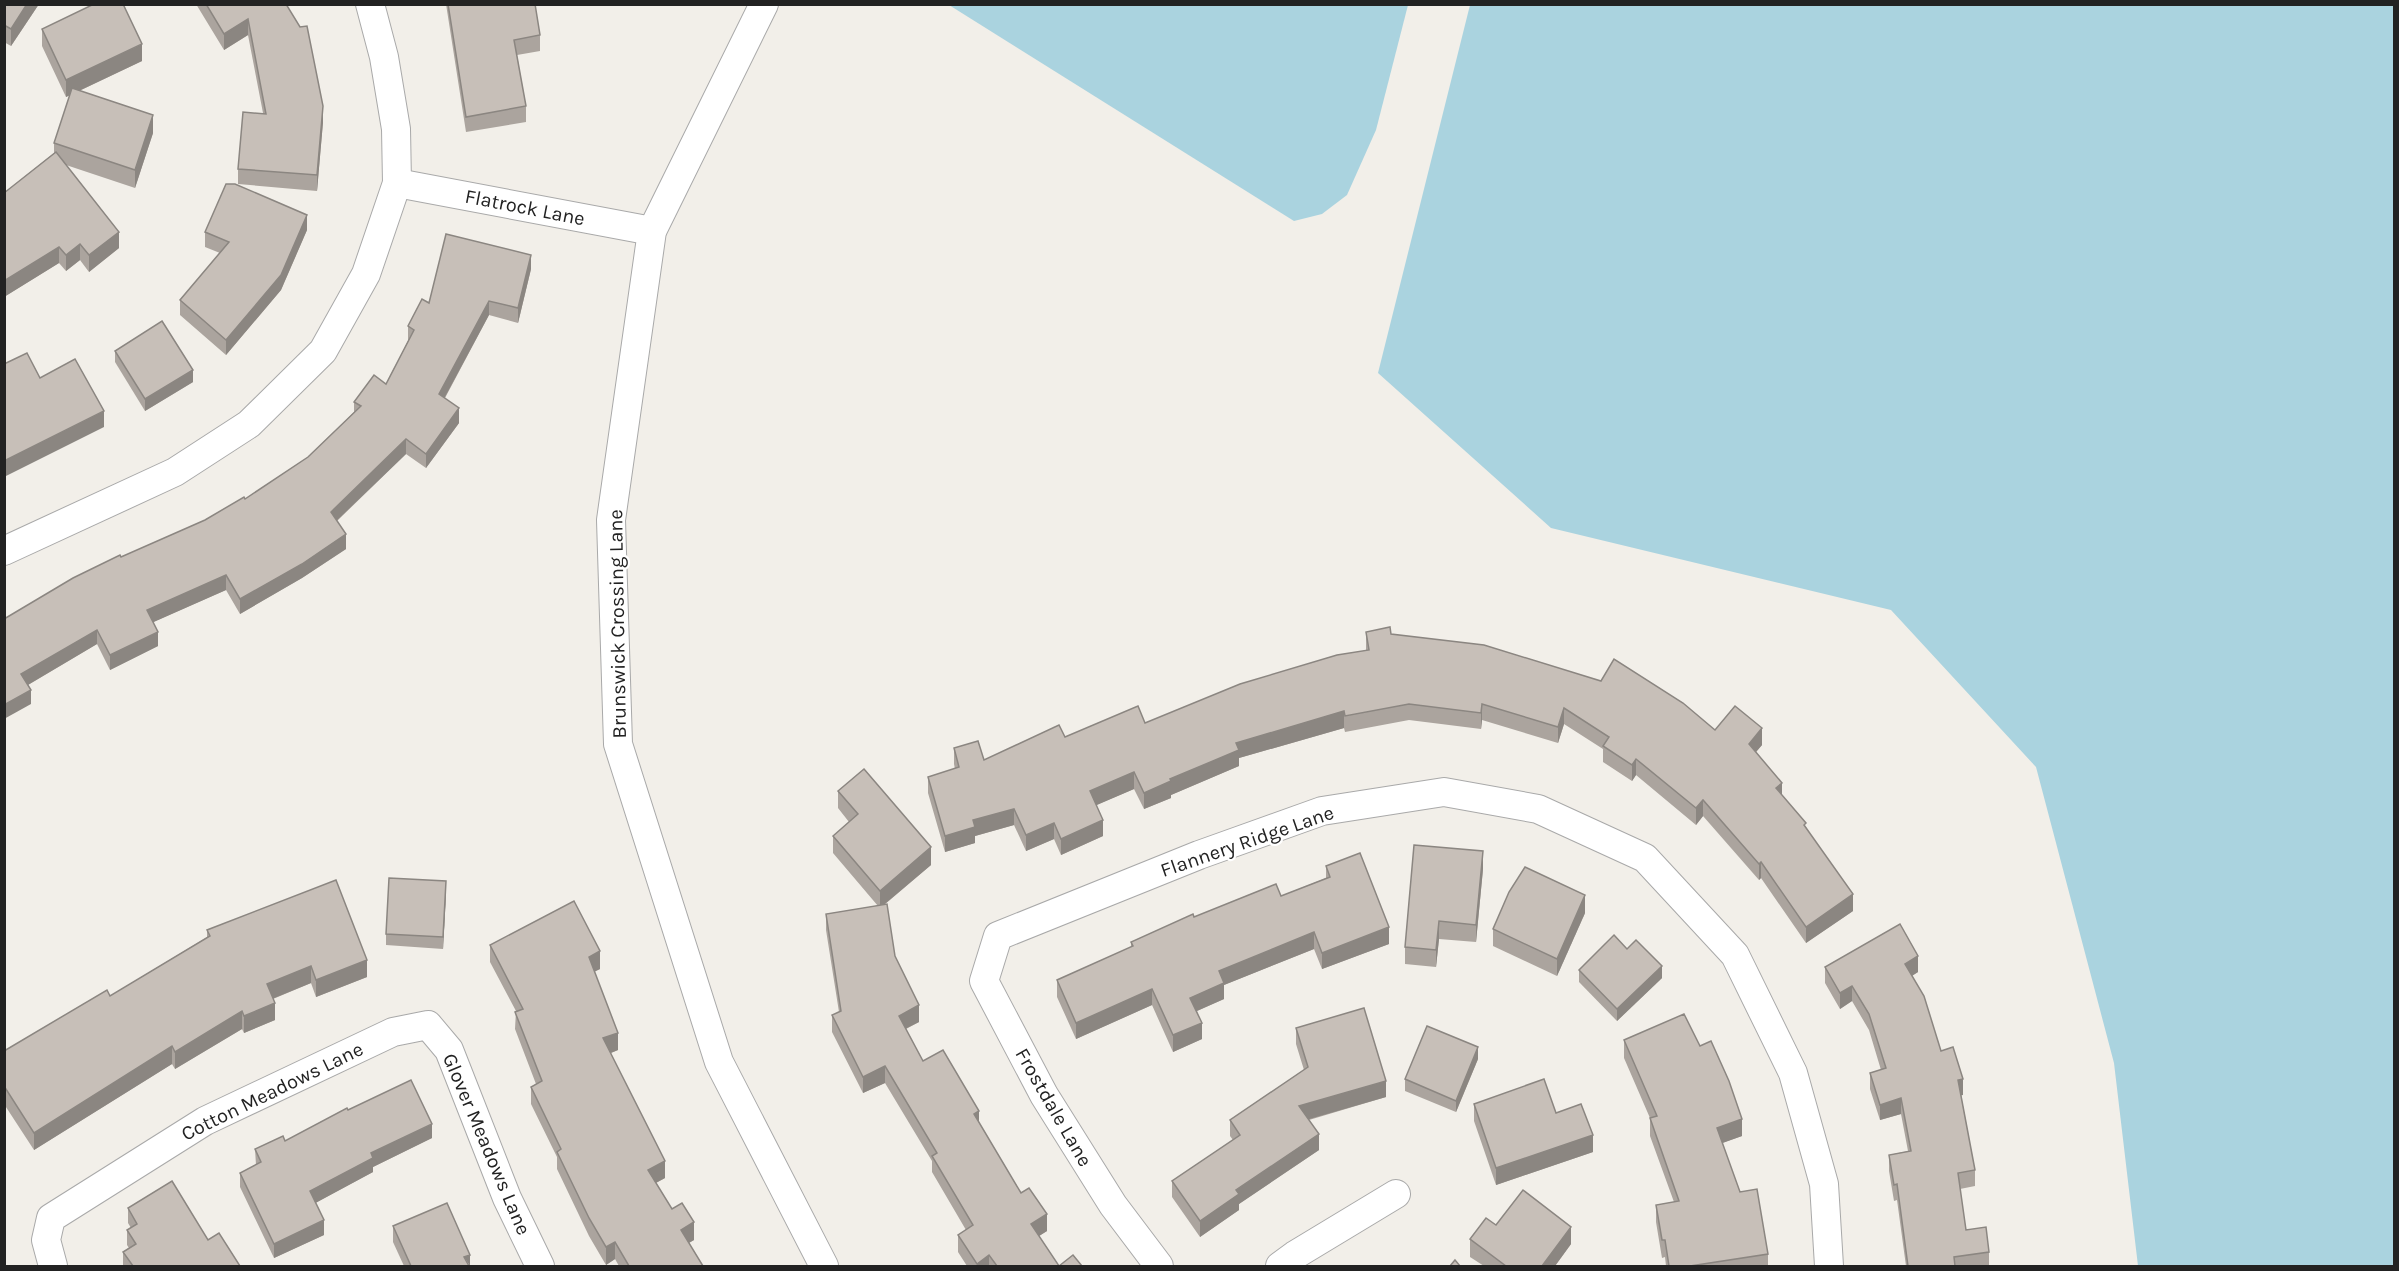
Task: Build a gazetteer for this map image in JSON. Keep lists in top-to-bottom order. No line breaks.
{"streets":{"street":["Flatrock Lane","Brunswick Crossing Lane","Flannery Ridge Lane","Cotton Meadows Lane","Frostdale Lane","Glover Meadows Lane"]},"crossings":[["Flatrock Lane","Brunswick Crossing Lane"],["Flannery Ridge Lane","Frostdale Lane"],["Cotton Meadows Lane","Glover Meadows Lane"]]}
